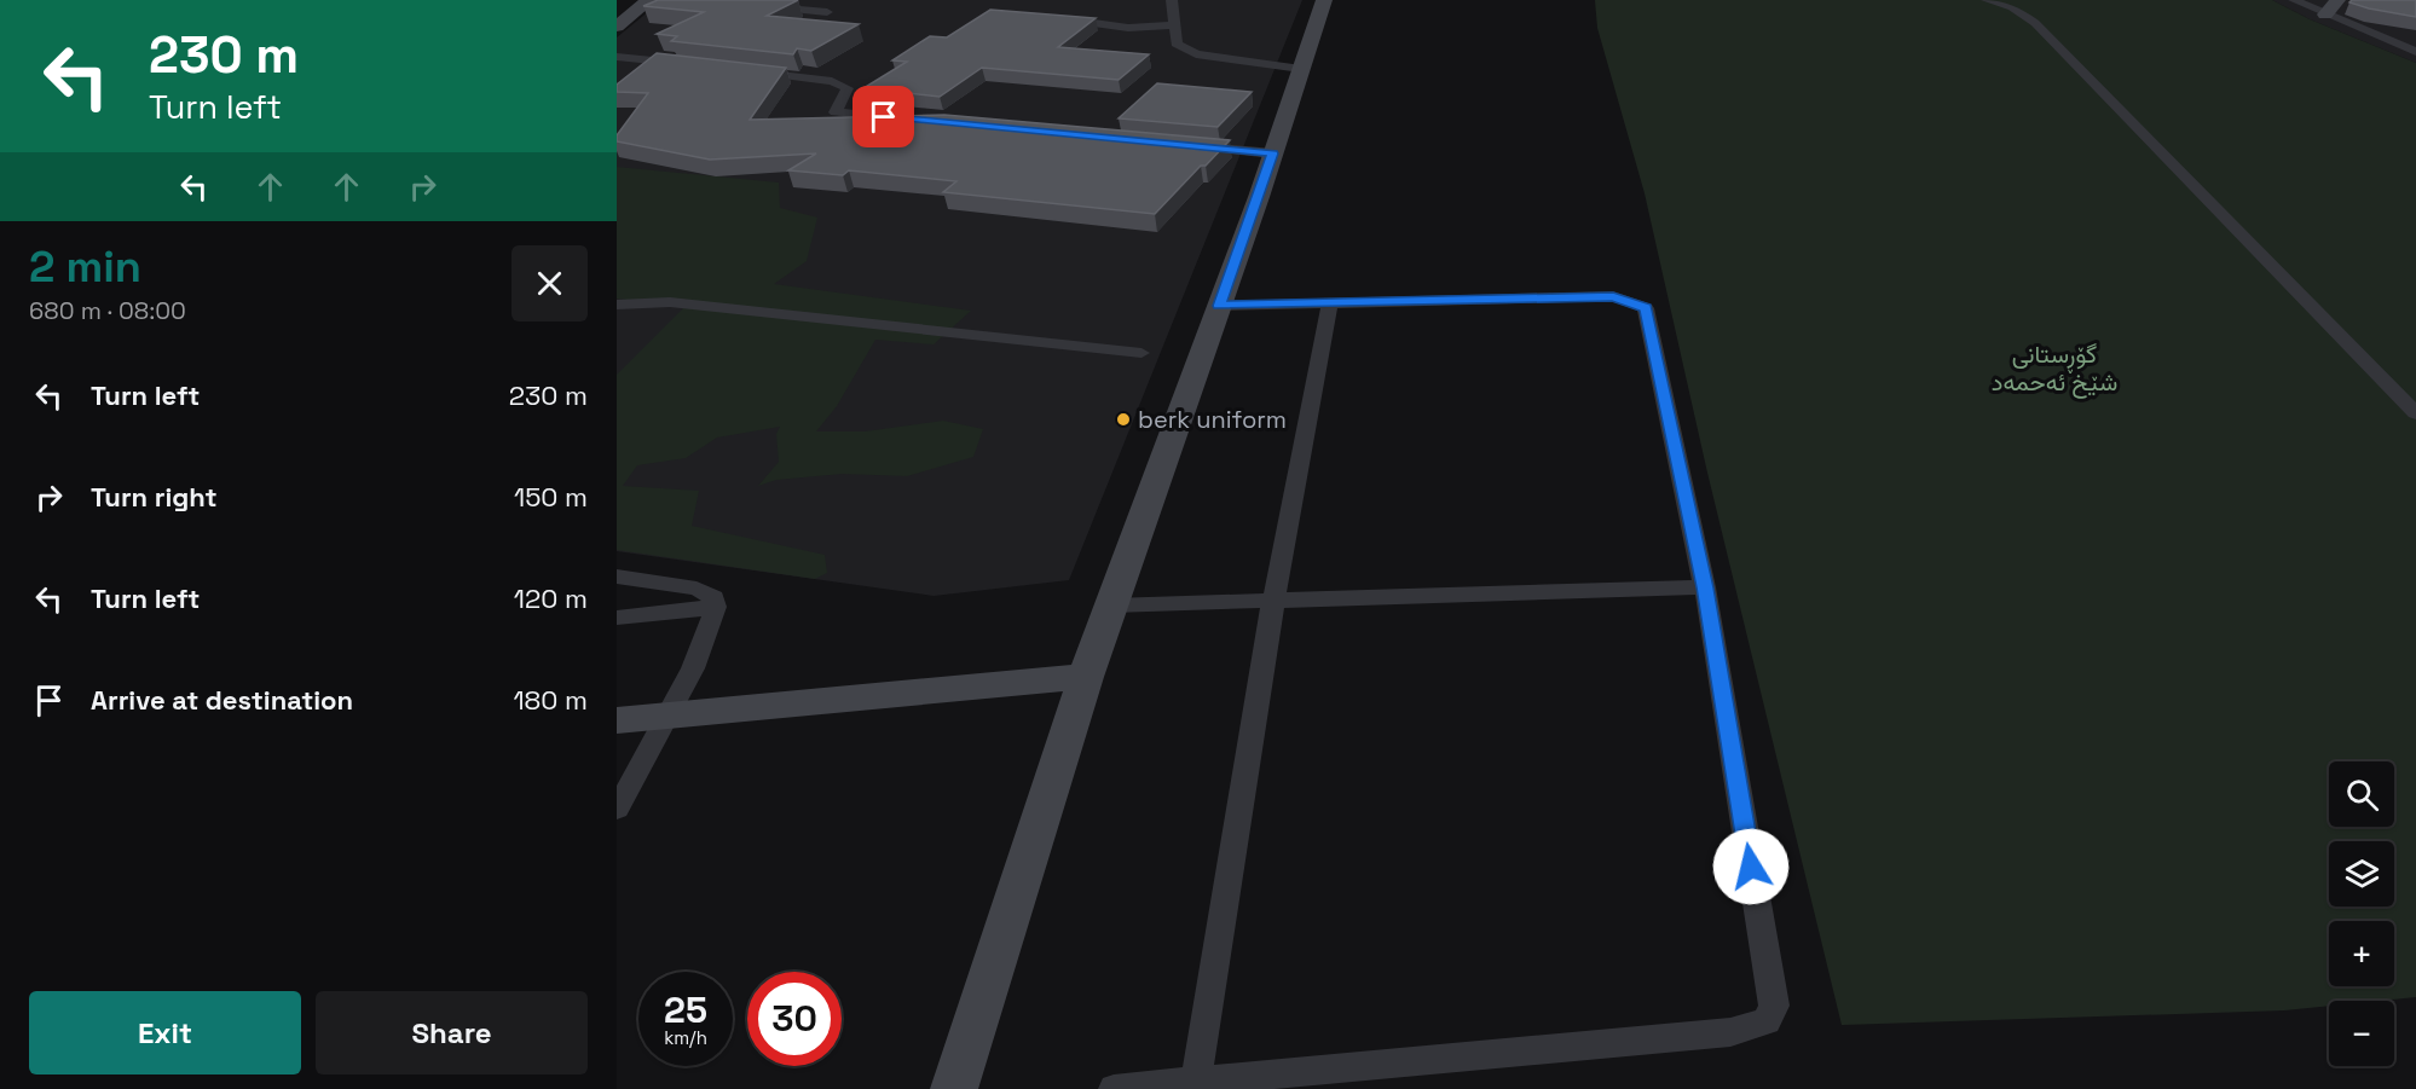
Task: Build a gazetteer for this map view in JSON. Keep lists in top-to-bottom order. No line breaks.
{"parks":["گۆڕستانی شێخ ئەحمەد"],"places":["berk uniform"],"page":{"turn":["230 m","Turn left"],"heading":["2 min","680 m · 08:00"],"list":[{"name":"Turn left","value":"230 m"},{"name":"Turn right","value":"150 m"},{"name":"Turn left","value":"120 m"},{"name":"Arrive at destination","value":"180 m"}],"map_buttons":["+","−"],"speed":"25 km/h","limit":"30","buttons":["Exit","Share"]}}
